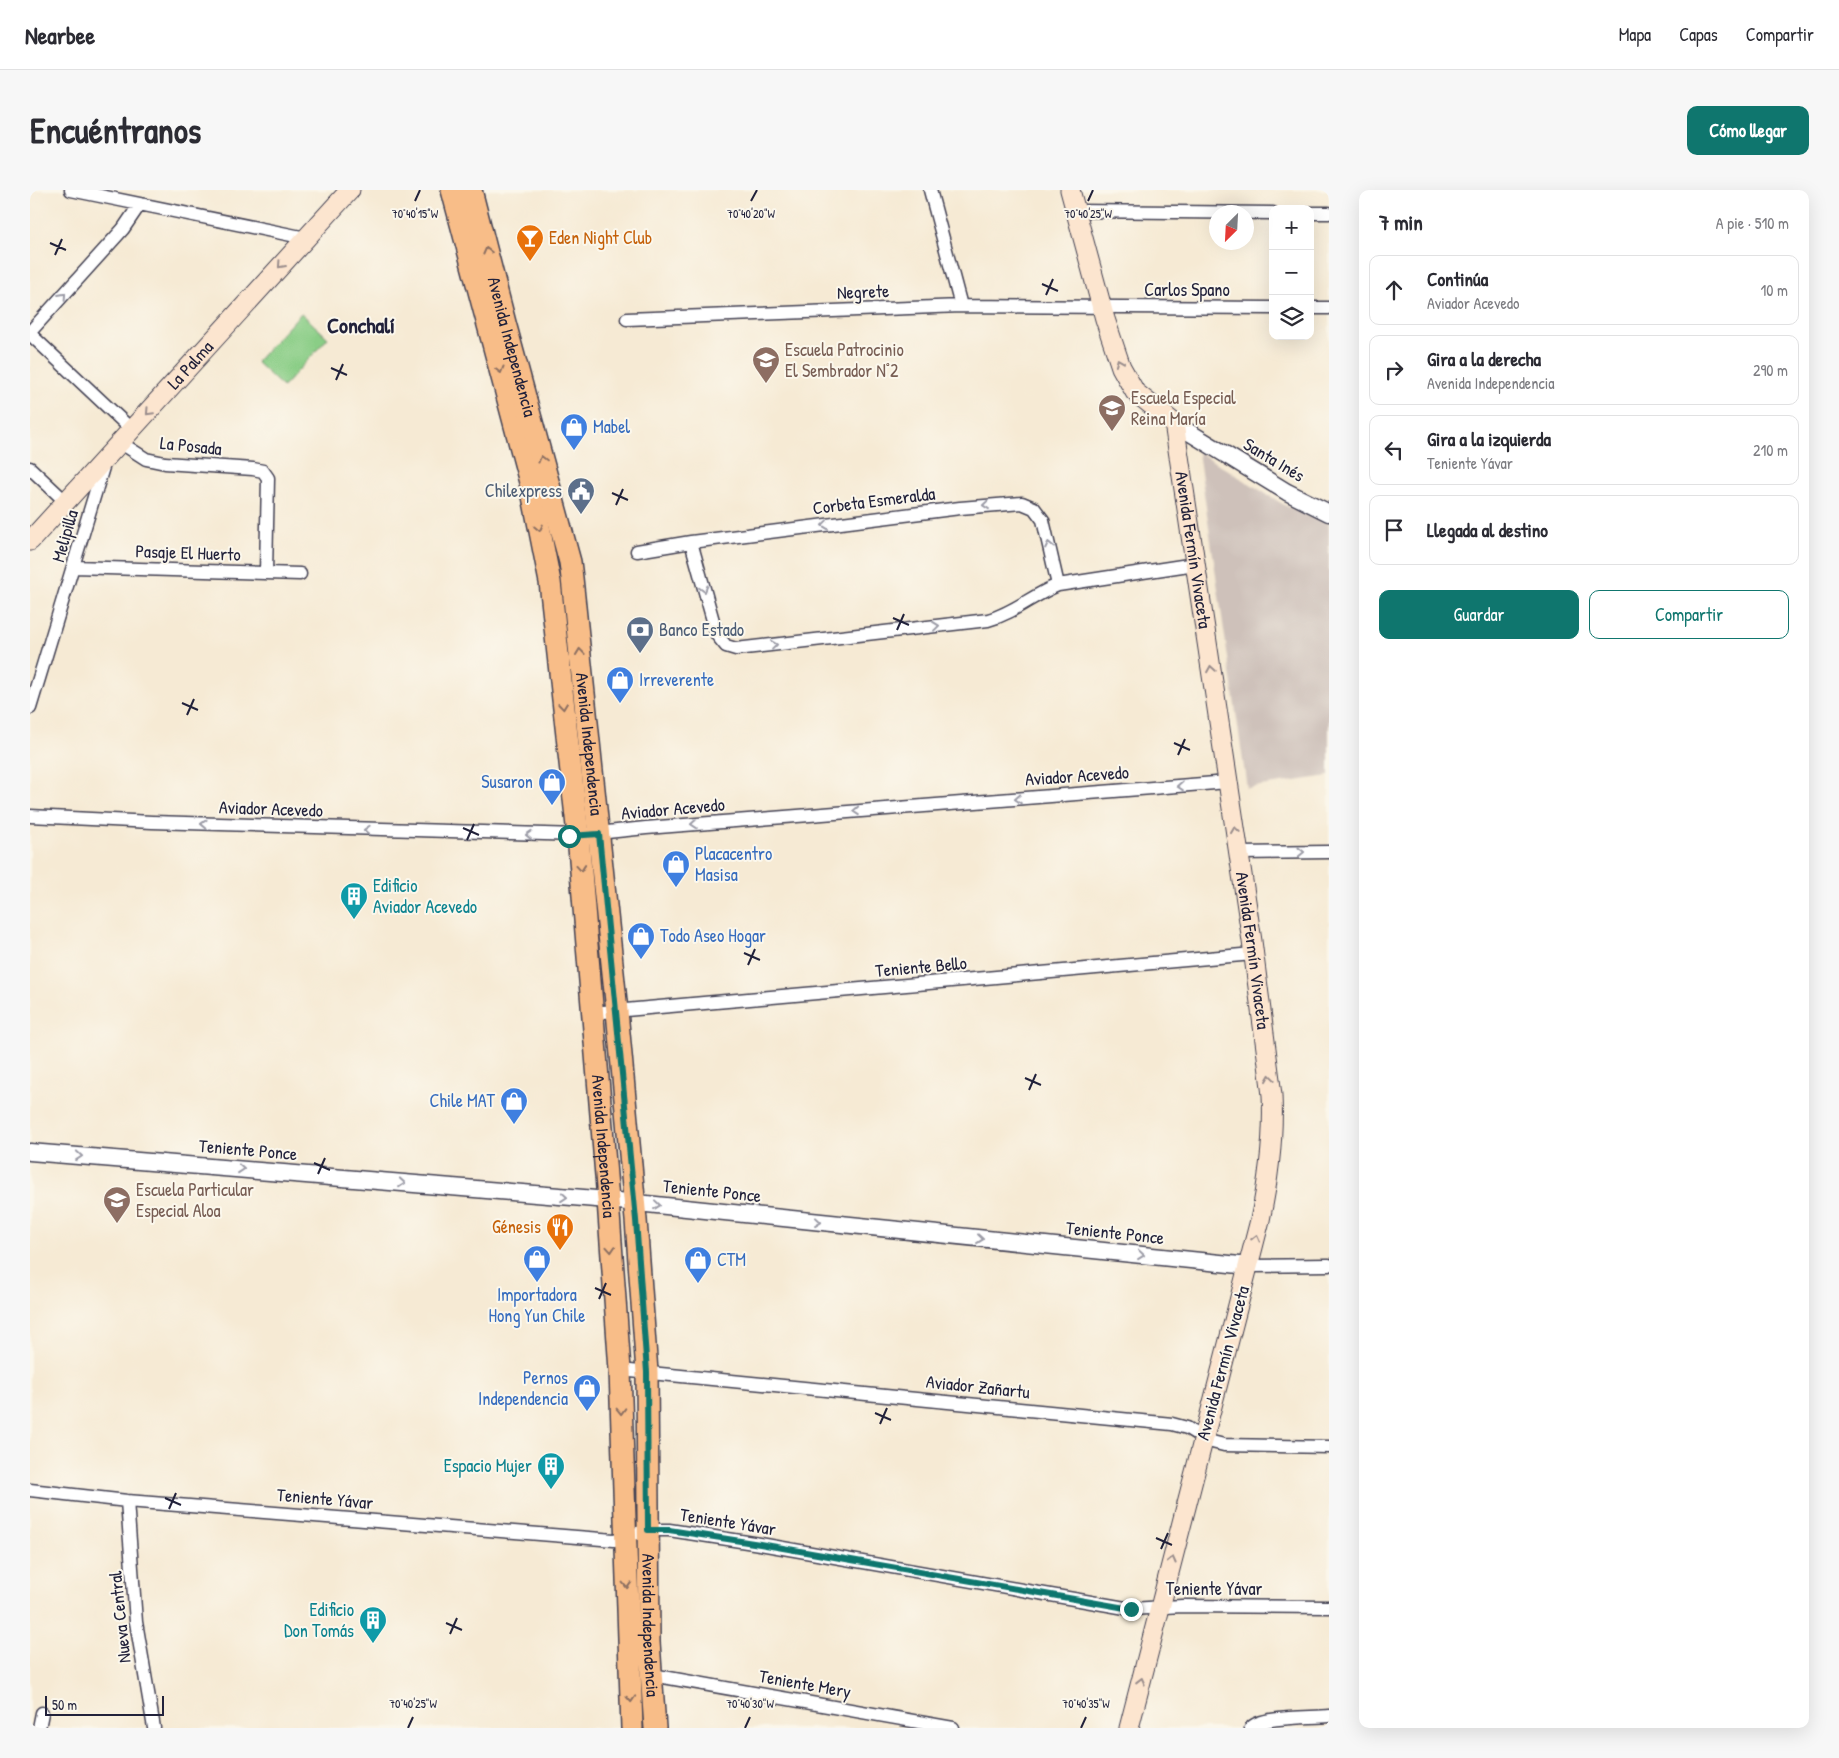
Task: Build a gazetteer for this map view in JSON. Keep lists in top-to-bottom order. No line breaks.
{"streets":{"main road":["Avenida Independencia","La Palma","Avenida Fermín Vivaceta"],"street":["Carlos Spano","Negrete","La Posada","Santa Inés","Corbeta Esmeralda","Melipilla","Pasaje El Huerto","Aviador Acevedo","Teniente Bello","Teniente Ponce","Aviador Zañartu","Teniente Yávar","Nueva Central","Teniente Mery"]},"crossings":[["Carlos Spano","Negrete"],["Avenida Independencia","Aviador Acevedo"],["Avenida Independencia","Teniente Bello"],["Avenida Independencia","Teniente Ponce"],["Avenida Independencia","Aviador Zañartu"],["Avenida Independencia","Teniente Yávar"],["Avenida Independencia","Teniente Mery"],["La Palma","La Posada"],["La Palma","Melipilla"],["La Posada","Pasaje El Huerto"],["Santa Inés","Avenida Fermín Vivaceta"],["Melipilla","Pasaje El Huerto"],["Avenida Fermín Vivaceta","Aviador Acevedo"],["Avenida Fermín Vivaceta","Teniente Bello"],["Avenida Fermín Vivaceta","Teniente Ponce"],["Avenida Fermín Vivaceta","Aviador Zañartu"],["Avenida Fermín Vivaceta","Teniente Yávar"],["Teniente Yávar","Nueva Central"]],"one_way":["La Palma","Corbeta Esmeralda","Avenida Fermín Vivaceta","Aviador Acevedo","Teniente Ponce"],"districts":["Conchalí"],"places":{"bar":["Eden Night Club"],"school or university":["Escuela Patrocinio El Sembrador N°2","Escuela Especial Reina María","Escuela Particular Especial Aloa"],"shop":["Mabel","Irreverente","Susaron","Placacentro Masisa","Todo Aseo Hogar","Chile MAT","Importadora Hong Yun Chile","CTM","Pernos Independencia"],"public building":["Chilexpress"],"bank":["Banco Estado"],"building":["Edificio Aviador Acevedo","Espacio Mujer","Edificio Don Tomás"],"restaurant":["Génesis"]},"scale_bar":"50 m","north":"bottom left","page":{"header":"Nearbee","nav":["Mapa","Capas","Compartir"],"buttons":["Cómo llegar",["Guardar","Compartir"]],"title":"Encuéntranos","heading":["7 min","A pie · 510 m"],"map_buttons":["+","−"],"list":[["Continúa","Aviador Acevedo","10 m"],["Gira a la derecha","Avenida Independencia","290 m"],["Gira a la izquierda","Teniente Yávar","210 m"],"Llegada al destino"],"scale":"50 m"},"coordinates":["70°40'15\"W","70°40'20\"W","70°40'25\"W","70°40'30\"W","70°40'35\"W"]}
